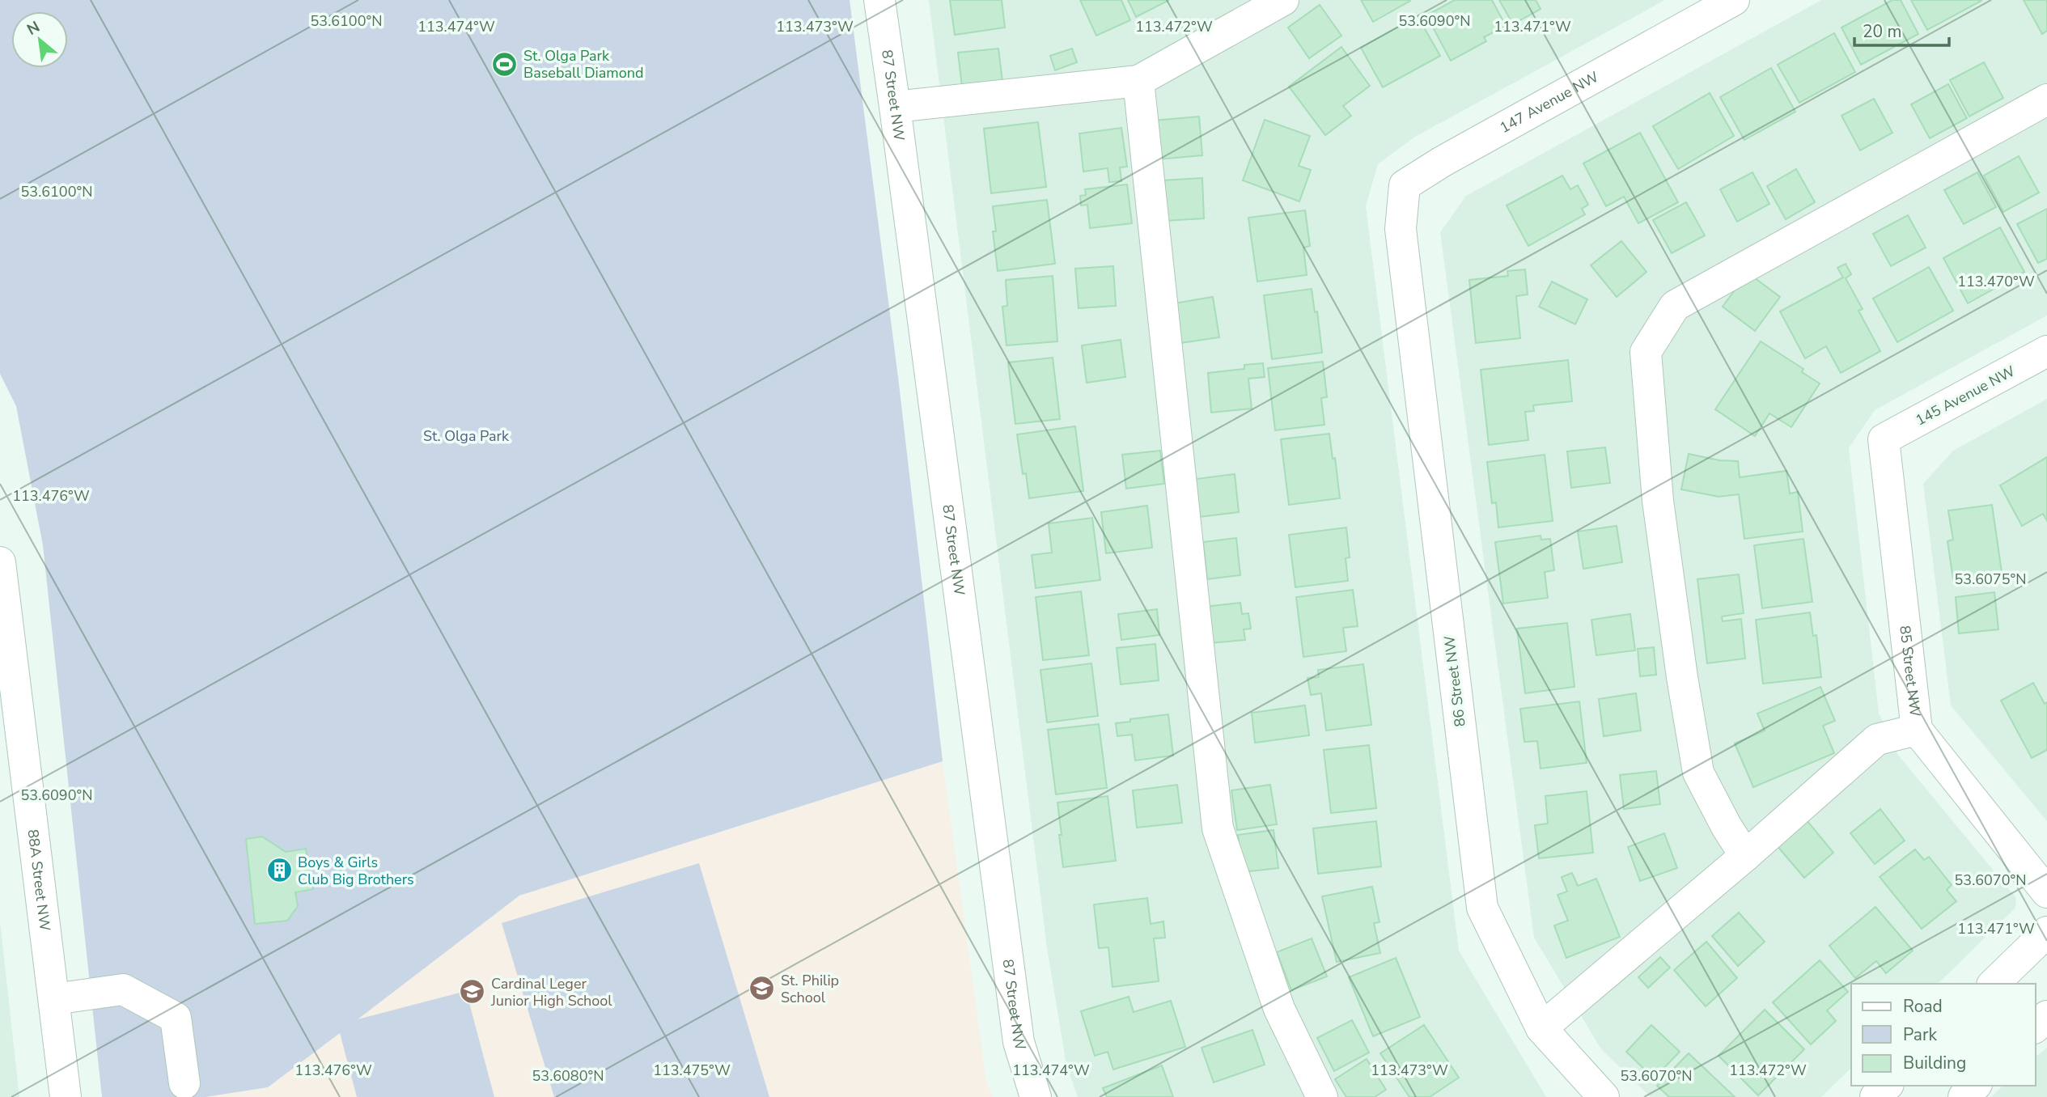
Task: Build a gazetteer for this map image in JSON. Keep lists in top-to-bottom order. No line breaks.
{"streets":{"street":["87 Street NW","147 Avenue NW","145 Avenue NW","85 Street NW","86 Street NW","88A Street NW"]},"crossings":[["147 Avenue NW","86 Street NW"],["145 Avenue NW","85 Street NW"]],"parks":["St. Olga Park"],"places":{"sports":["St. Olga Park Baseball Diamond"],"building":["Boys & Girls Club Big Brothers"],"school or university":["St. Philip School","Cardinal Leger Junior High School"]},"legend":["Road","Park","Building"],"scale_bar":"20 m","north":"top left","coordinates":["53.6090°N","53.6100°N","113.474°W","113.473°W","113.472°W","113.471°W","113.470°W","113.476°W","53.6075°N","53.6070°N","113.475°W","53.6080°N"]}
